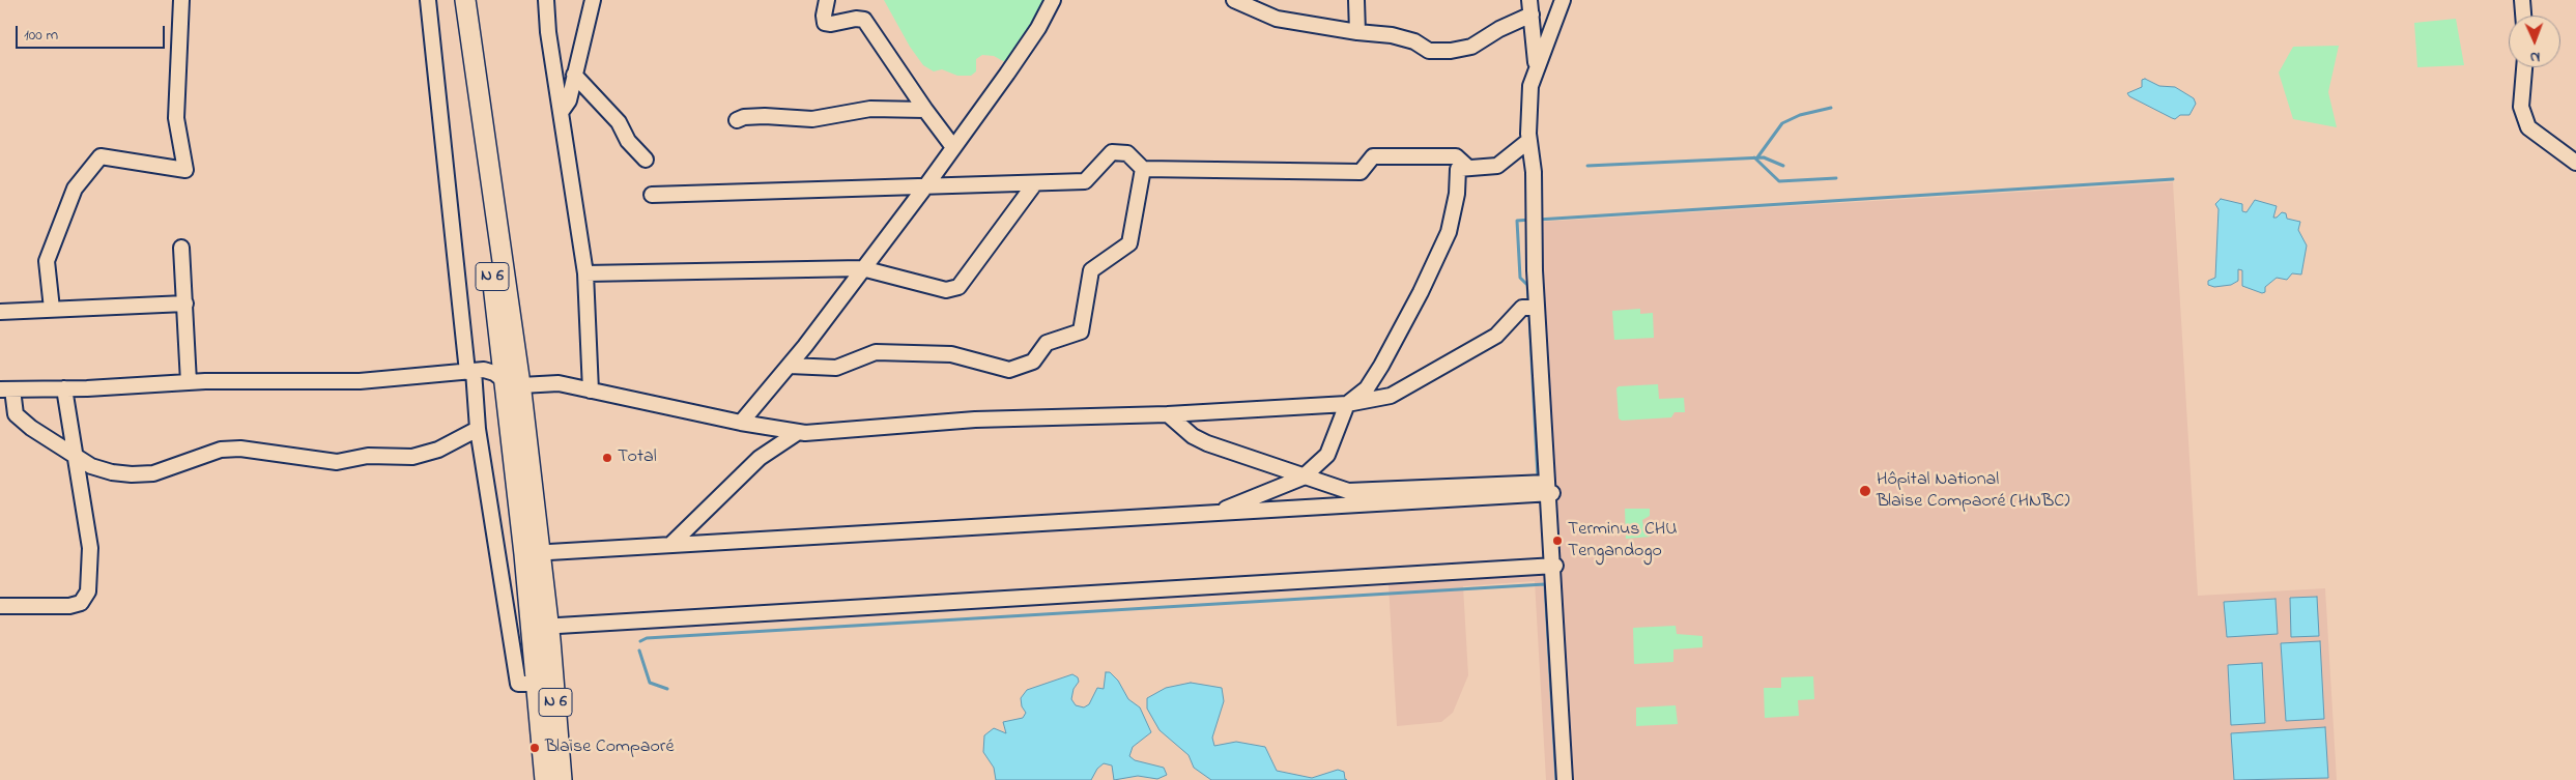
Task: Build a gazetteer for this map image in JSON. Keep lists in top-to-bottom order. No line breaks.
{"streets":{"main road":["N 6"]},"places":["Total","Hôpital National Blaise Compaoré (HNBC)","Terminus CHU Tengandogo","Blaise Compaoré"],"scale_bar":"100 m","north":"bottom"}
